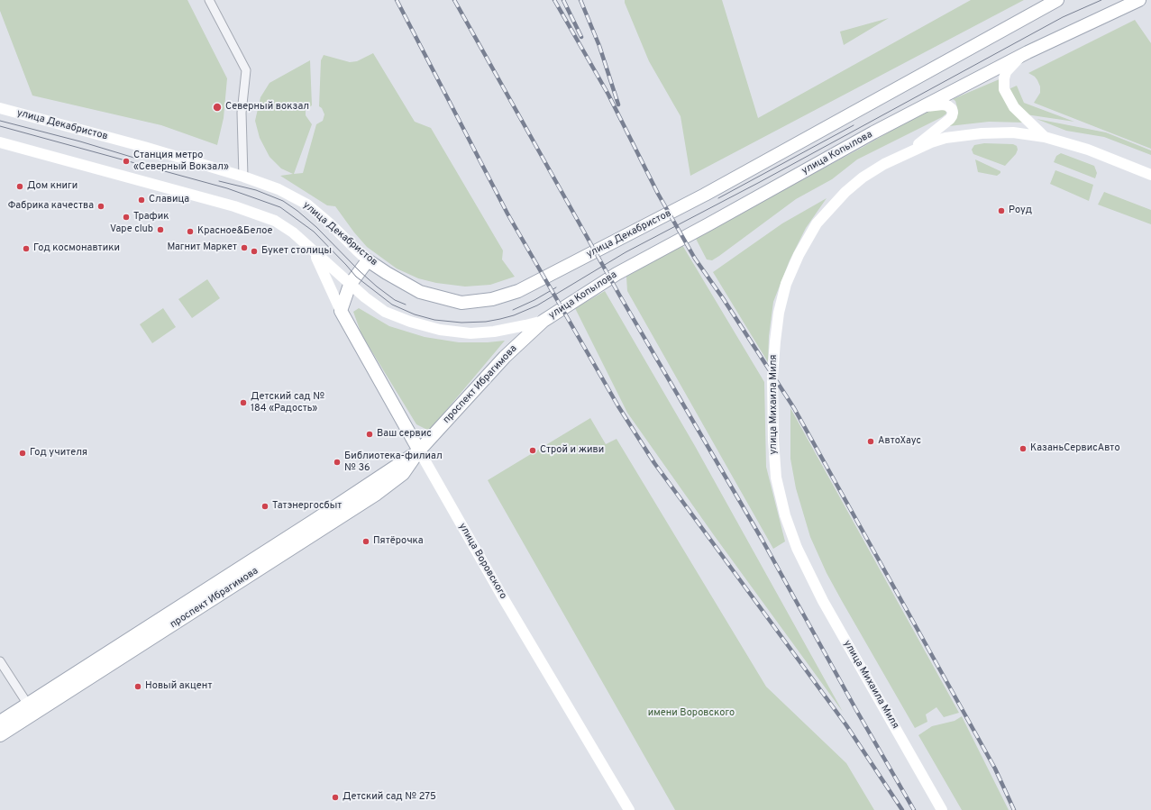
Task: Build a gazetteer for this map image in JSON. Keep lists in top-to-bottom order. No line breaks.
{"streets":{"main road":["улица Декабристов","улица Копылова","проспект Ибрагимова","улица Михаила Миля","улица Воровского"]},"crossings":[["улица Копылова","проспект Ибрагимова"],["проспект Ибрагимова","улица Воровского"]],"parks":["имени Воровского"],"places":["Северный вокзал","Станция метро «Северный Вокзал»","Дом книги","Славица","Фабрика качества","Роуд","Трафик","Vape club","Красное&Белое","Магнит Маркет","Год космонавтики","Букет столицы","Детский сад № 184 «Радость»","Ваш сервис","АвтоХаус","КазаньСервисАвто","Строй и живи","Год учителя","Библиотека-филиал № 36","Татэнергосбыт","Пятёрочка","Новый акцент","Детский сад № 275"]}
